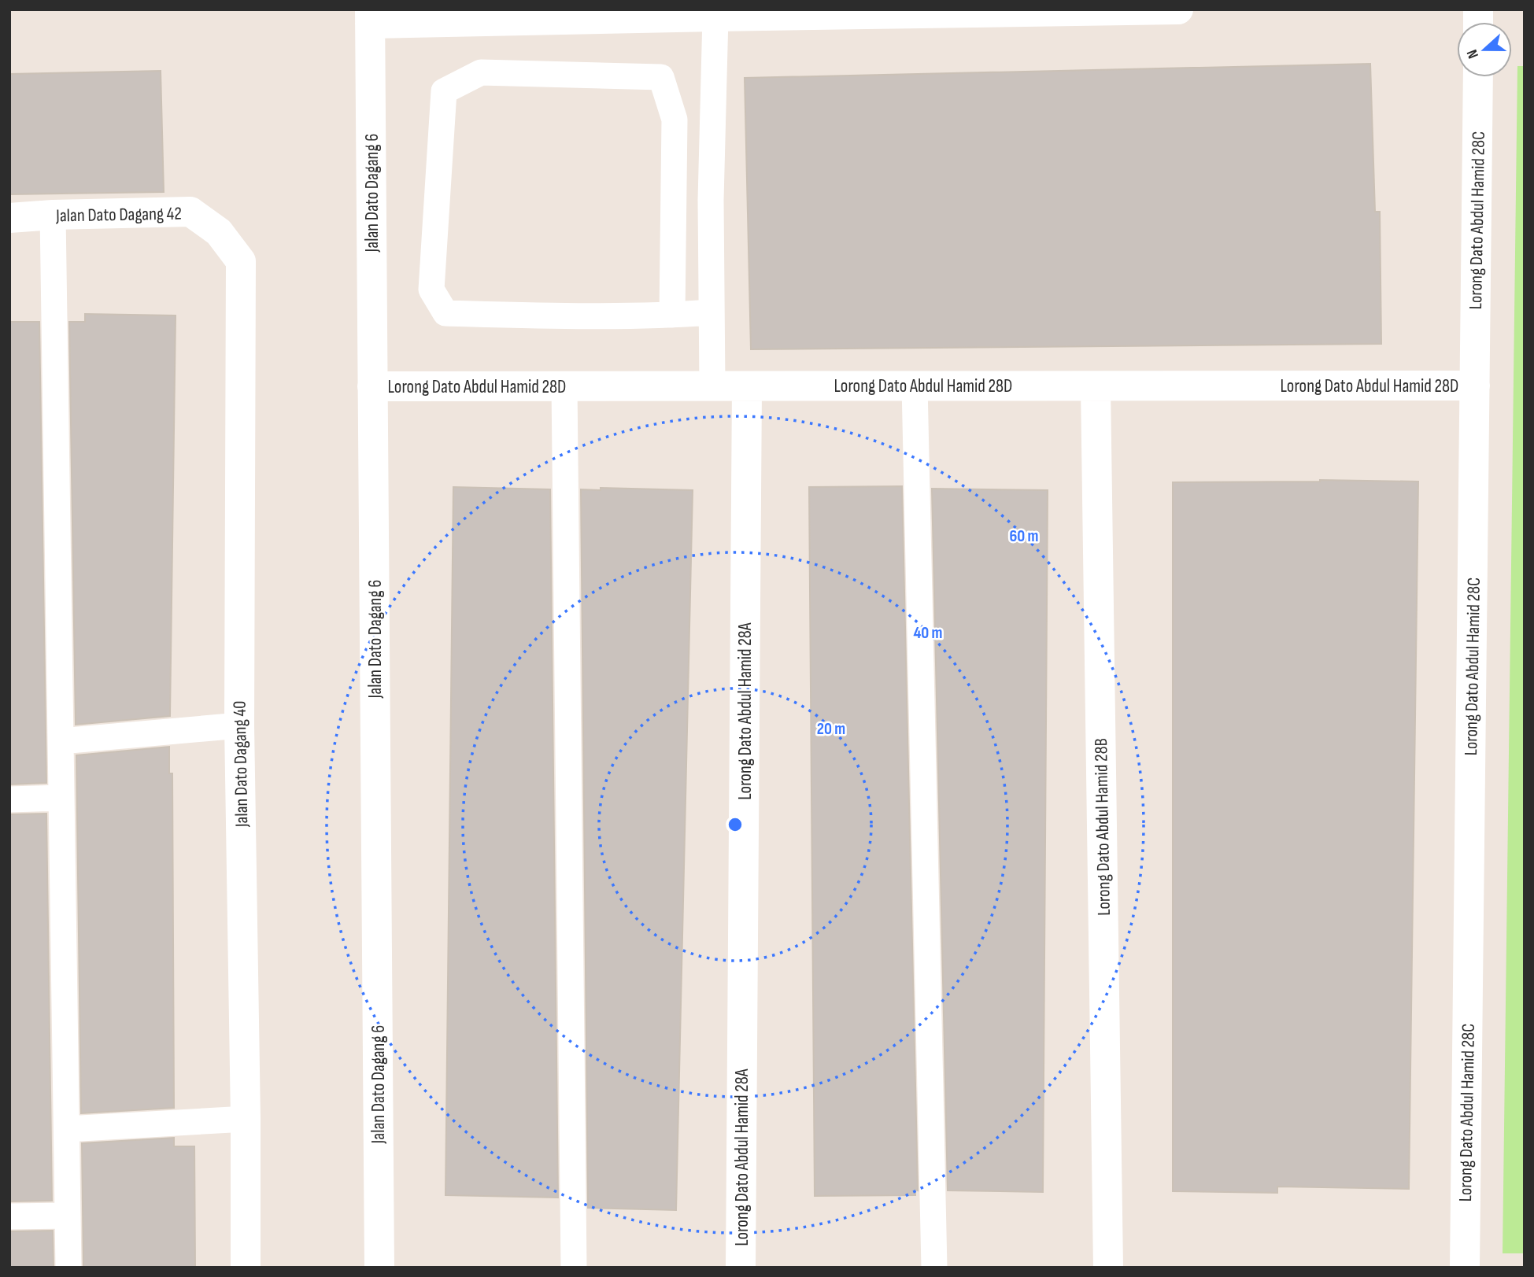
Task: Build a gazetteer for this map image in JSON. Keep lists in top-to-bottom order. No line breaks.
{"streets":{"street":["Jalan Dato Dagang 6","Jalan Dato Dagang 42","Lorong Dato Abdul Hamid 28C","Lorong Dato Abdul Hamid 28D","Lorong Dato Abdul Hamid 28A","Jalan Dato Dagang 40","Lorong Dato Abdul Hamid 28B"]},"crossings":[["Jalan Dato Dagang 6","Lorong Dato Abdul Hamid 28D"],["Jalan Dato Dagang 42","Jalan Dato Dagang 40"],["Lorong Dato Abdul Hamid 28C","Lorong Dato Abdul Hamid 28D"],["Lorong Dato Abdul Hamid 28D","Lorong Dato Abdul Hamid 28A"],["Lorong Dato Abdul Hamid 28D","Lorong Dato Abdul Hamid 28B"]],"north":"left","rings":["60 m","40 m","20 m"]}
